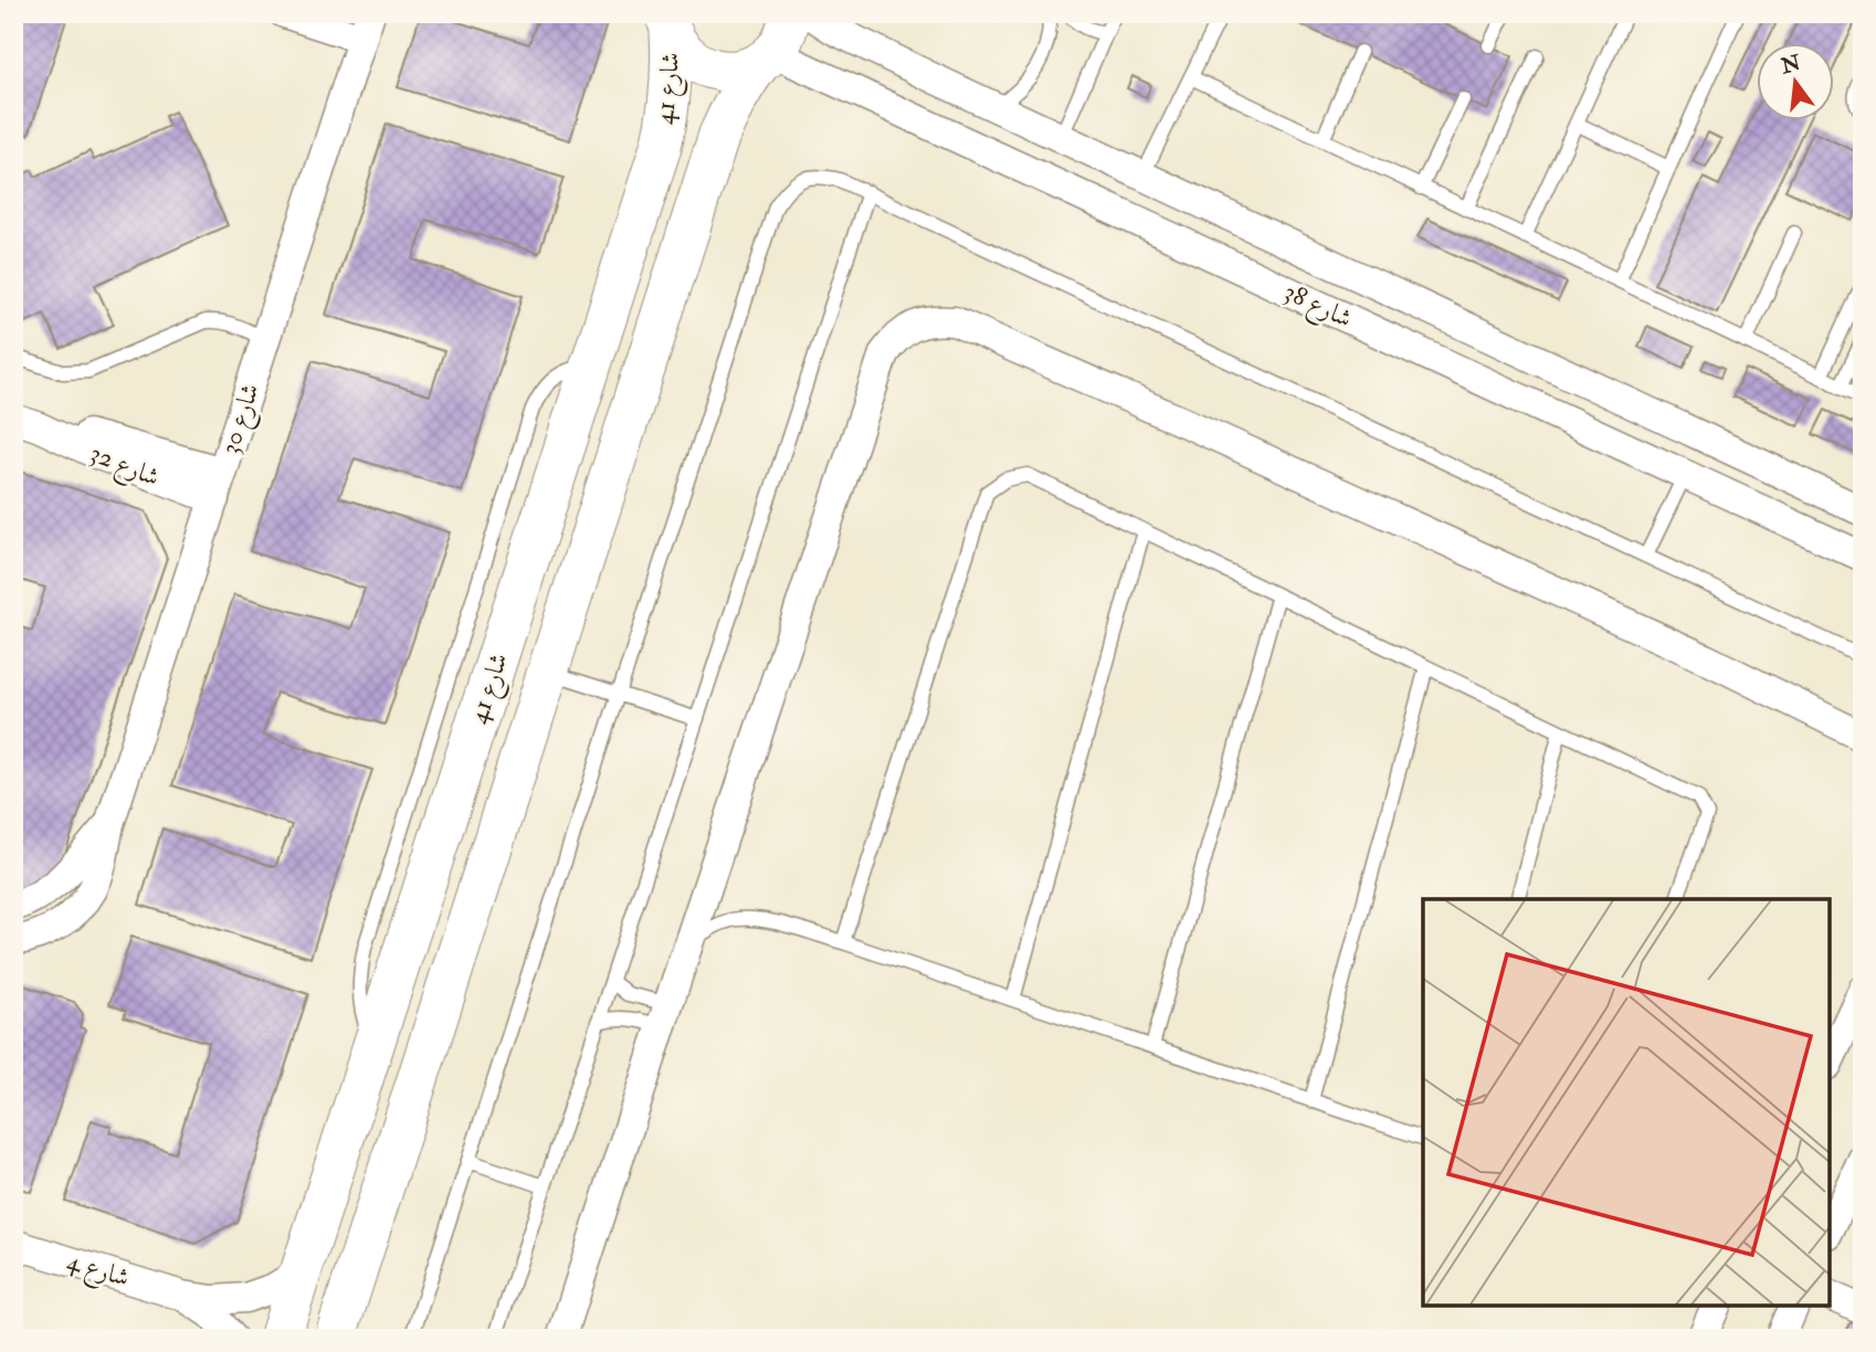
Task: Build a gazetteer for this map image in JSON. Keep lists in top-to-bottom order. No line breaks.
{"streets":{"street":["شارع 41","شارع 38","شارع 30","شارع 32","شارع 4"]},"crossings":[["شارع 41","شارع 38"],["شارع 41","شارع 4"],["شارع 30","شارع 32"]],"north":"top"}
